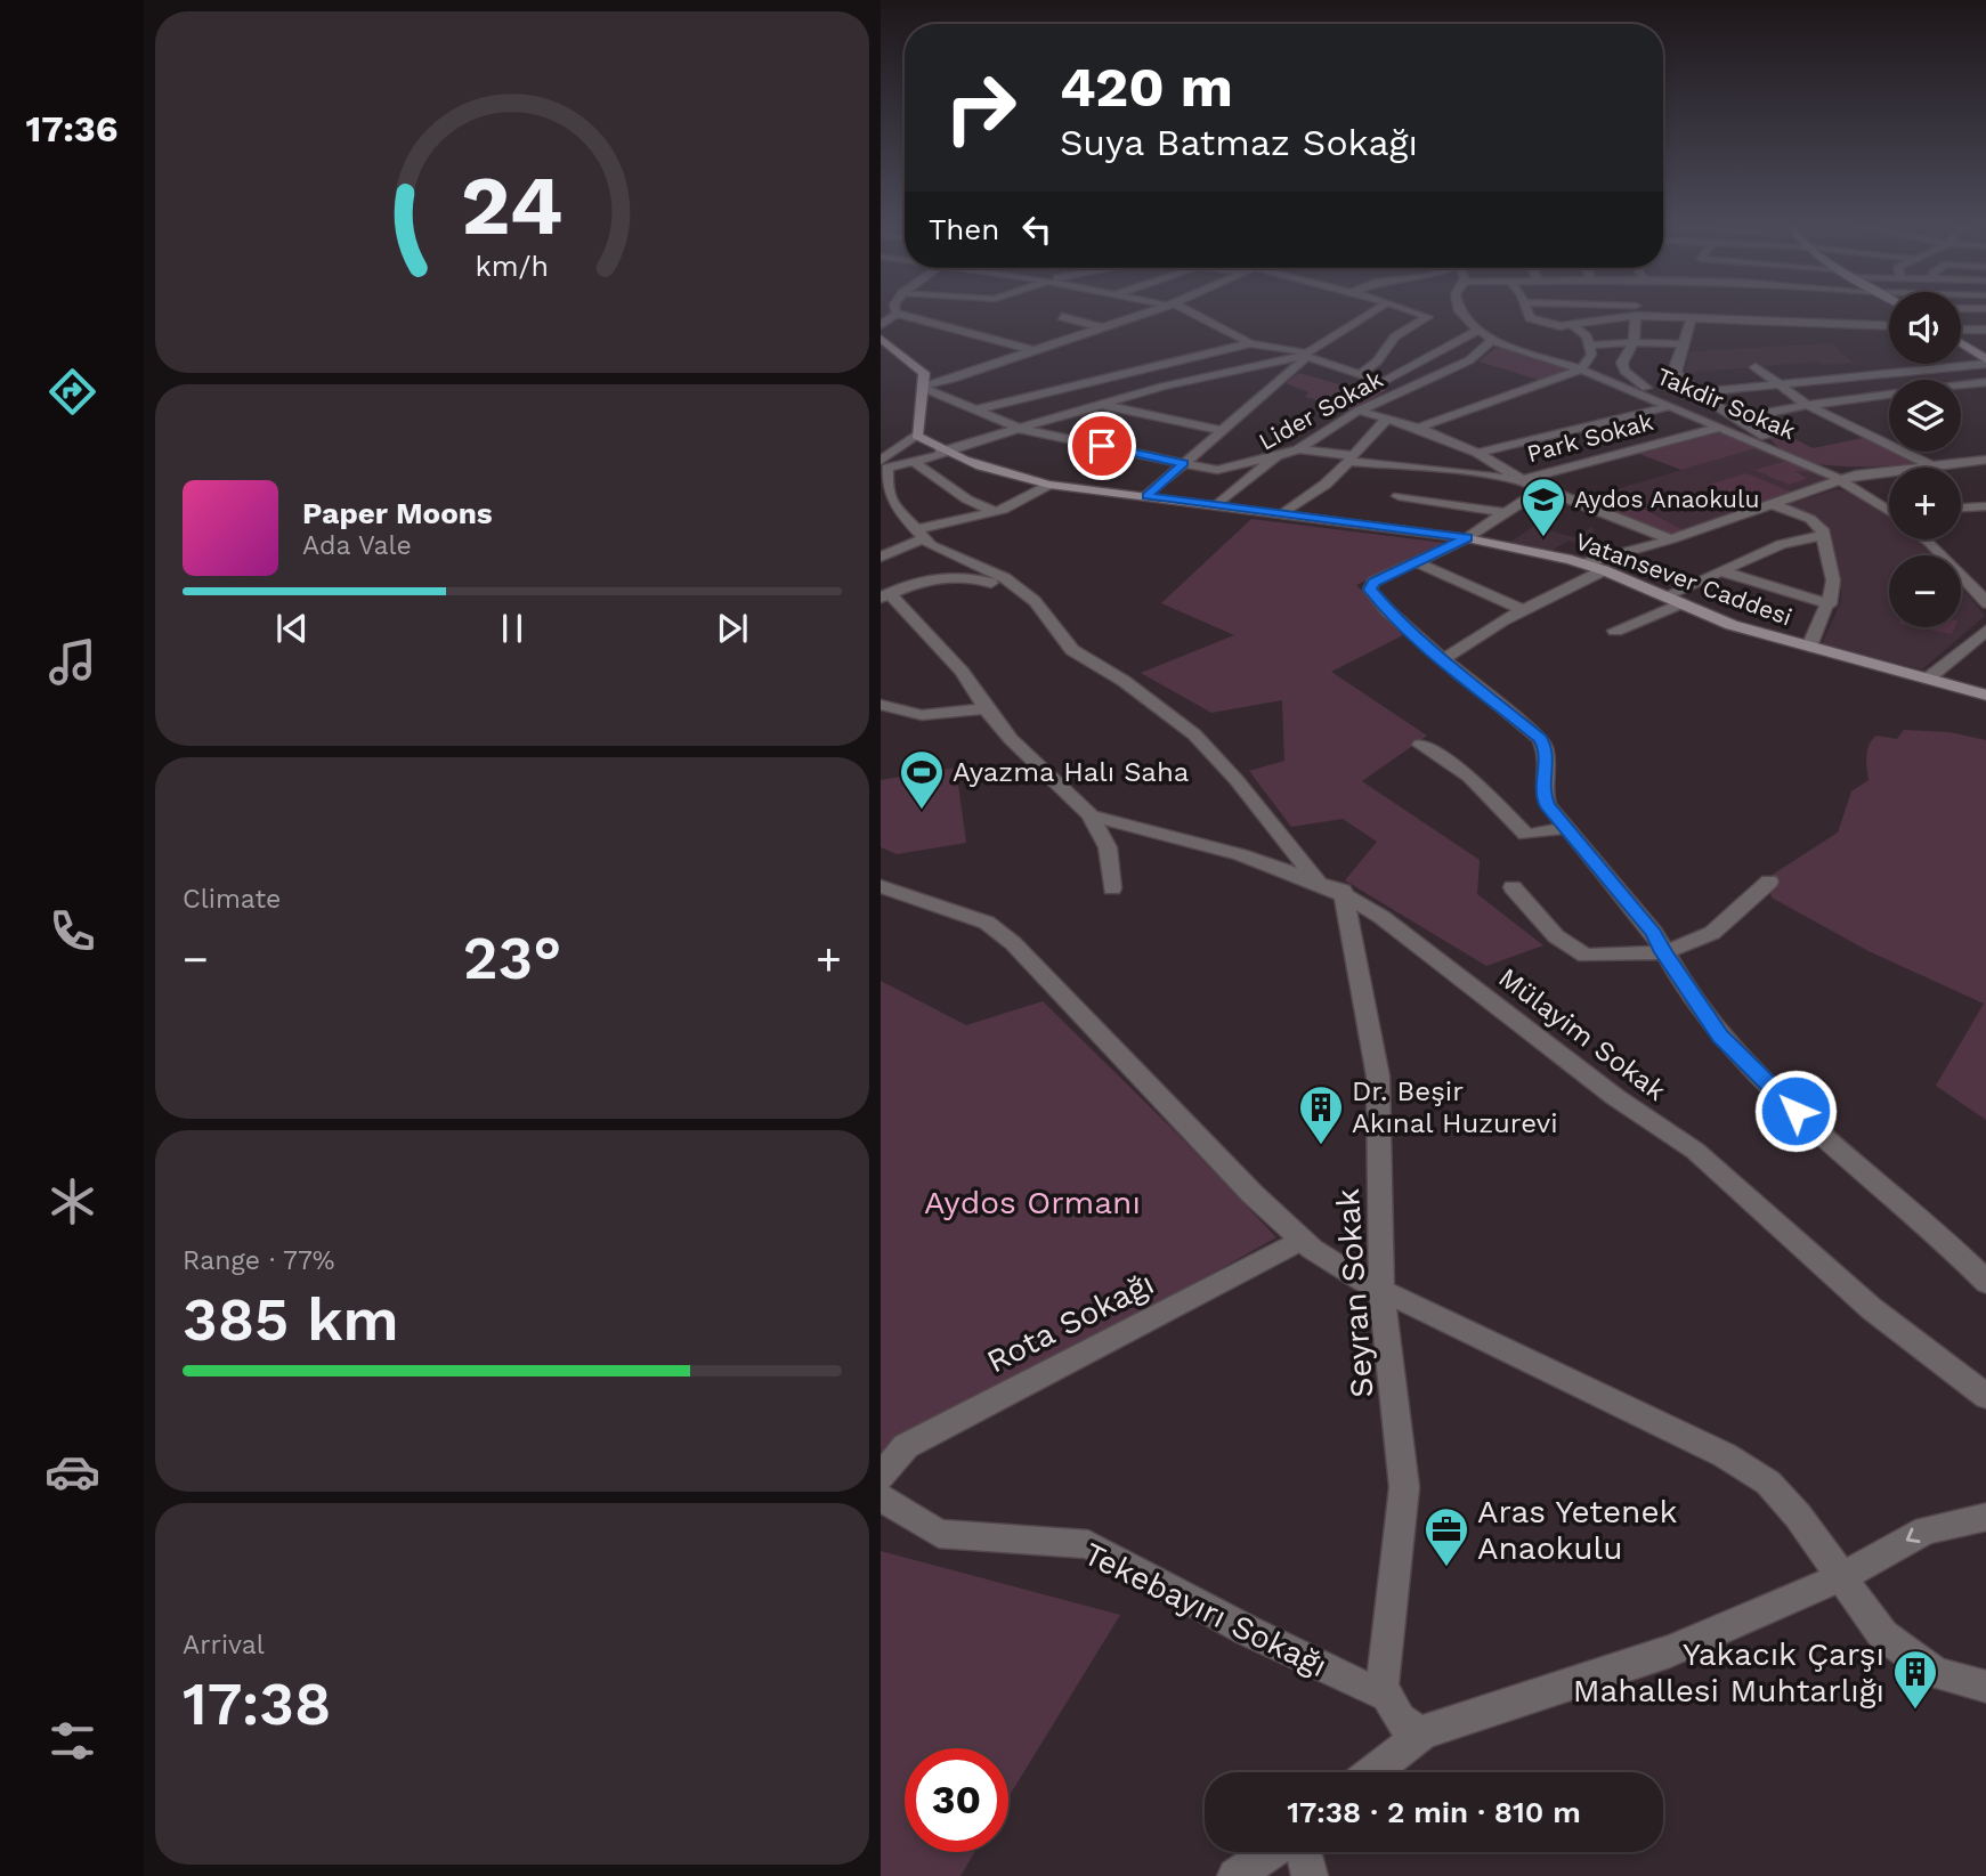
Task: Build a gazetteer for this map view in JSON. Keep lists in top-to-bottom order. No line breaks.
{"streets":{"main road":["Vatansever Caddesi"],"street":["Takdir Sokak","Lider Sokak","Park Sokak","Mülayim Sokak","Seyran Sokak","Rota Sokağı","Tekebayırı Sokağı"]},"crossings":[["Takdir Sokak","Lider Sokak"],["Takdir Sokak","Park Sokak"],["Lider Sokak","Vatansever Caddesi"],["Mülayim Sokak","Seyran Sokak"],["Seyran Sokak","Tekebayırı Sokağı"]],"parks":["Aydos Ormanı"],"places":{"school or university":["Aydos Anaokulu"],"sports":["Ayazma Halı Saha"],"building":["Dr. Beşir Akınal Huzurevi","Yakacık Çarşı Mahallesi Muhtarlığı"],"office":["Aras Yetenek Anaokulu"]},"page":{"tabs":"17:36","turn":["420 m","Suya Batmaz Sokağı"],"then":"Then","map_buttons":["+","−"],"song":["Paper Moons","Ada Vale"],"tile":["Climate",["Range · 77%","385 km"],["Arrival","17:38"]],"heat":["−","23°","+"],"limit":"30","trip":"17:38 · 2 min · 810 m","gauge":["24","km/h"]}}
